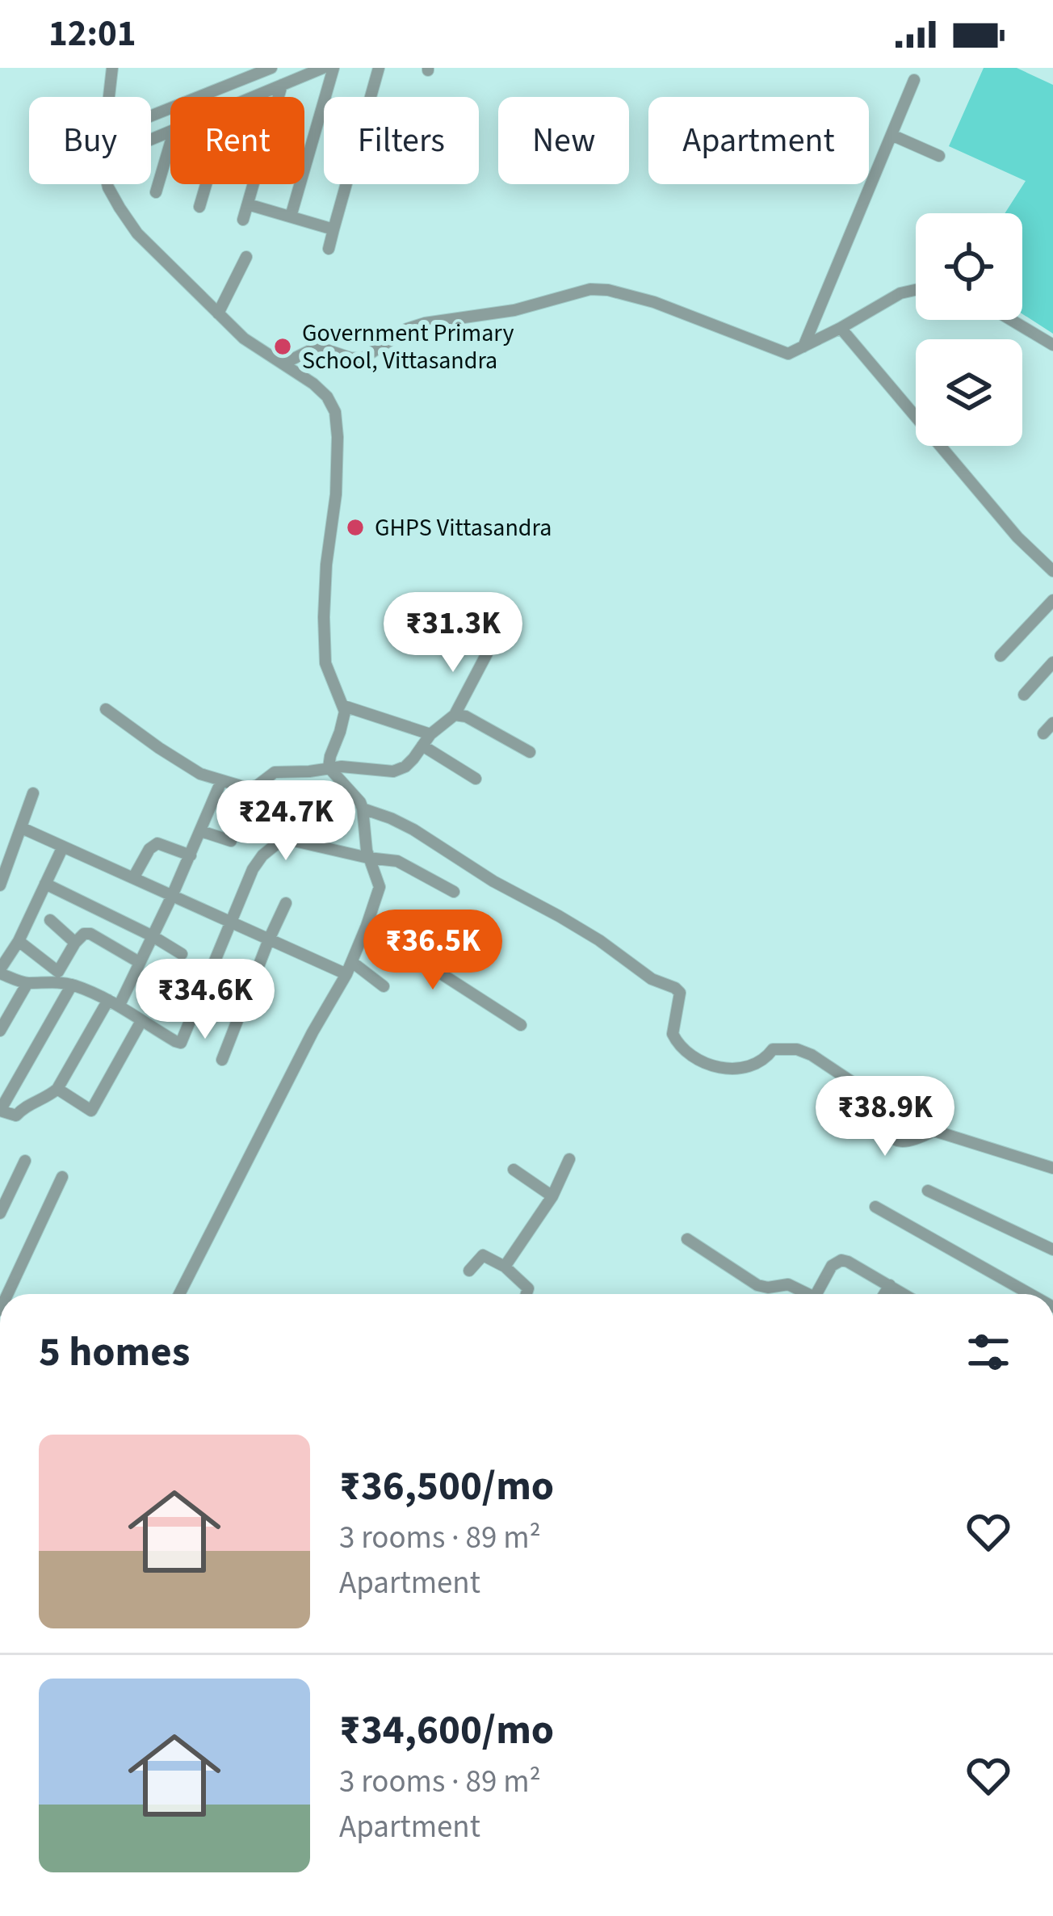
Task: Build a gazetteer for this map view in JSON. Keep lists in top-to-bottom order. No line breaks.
{"places":["Government Primary School, Vittasandra","GHPS Vittasandra"],"page":{"status":"12:01","chip":["Buy","Rent","Filters","New","Apartment"],"price":["₹31.3K","₹24.7K","₹36.5K","₹34.6K","₹38.9K"],"heading":"5 homes","list":[{"name":"₹36,500/mo","note":"3 rooms · 89 m² · Apartment"},{"name":"₹34,600/mo","note":"3 rooms · 89 m² · Apartment"}]}}
